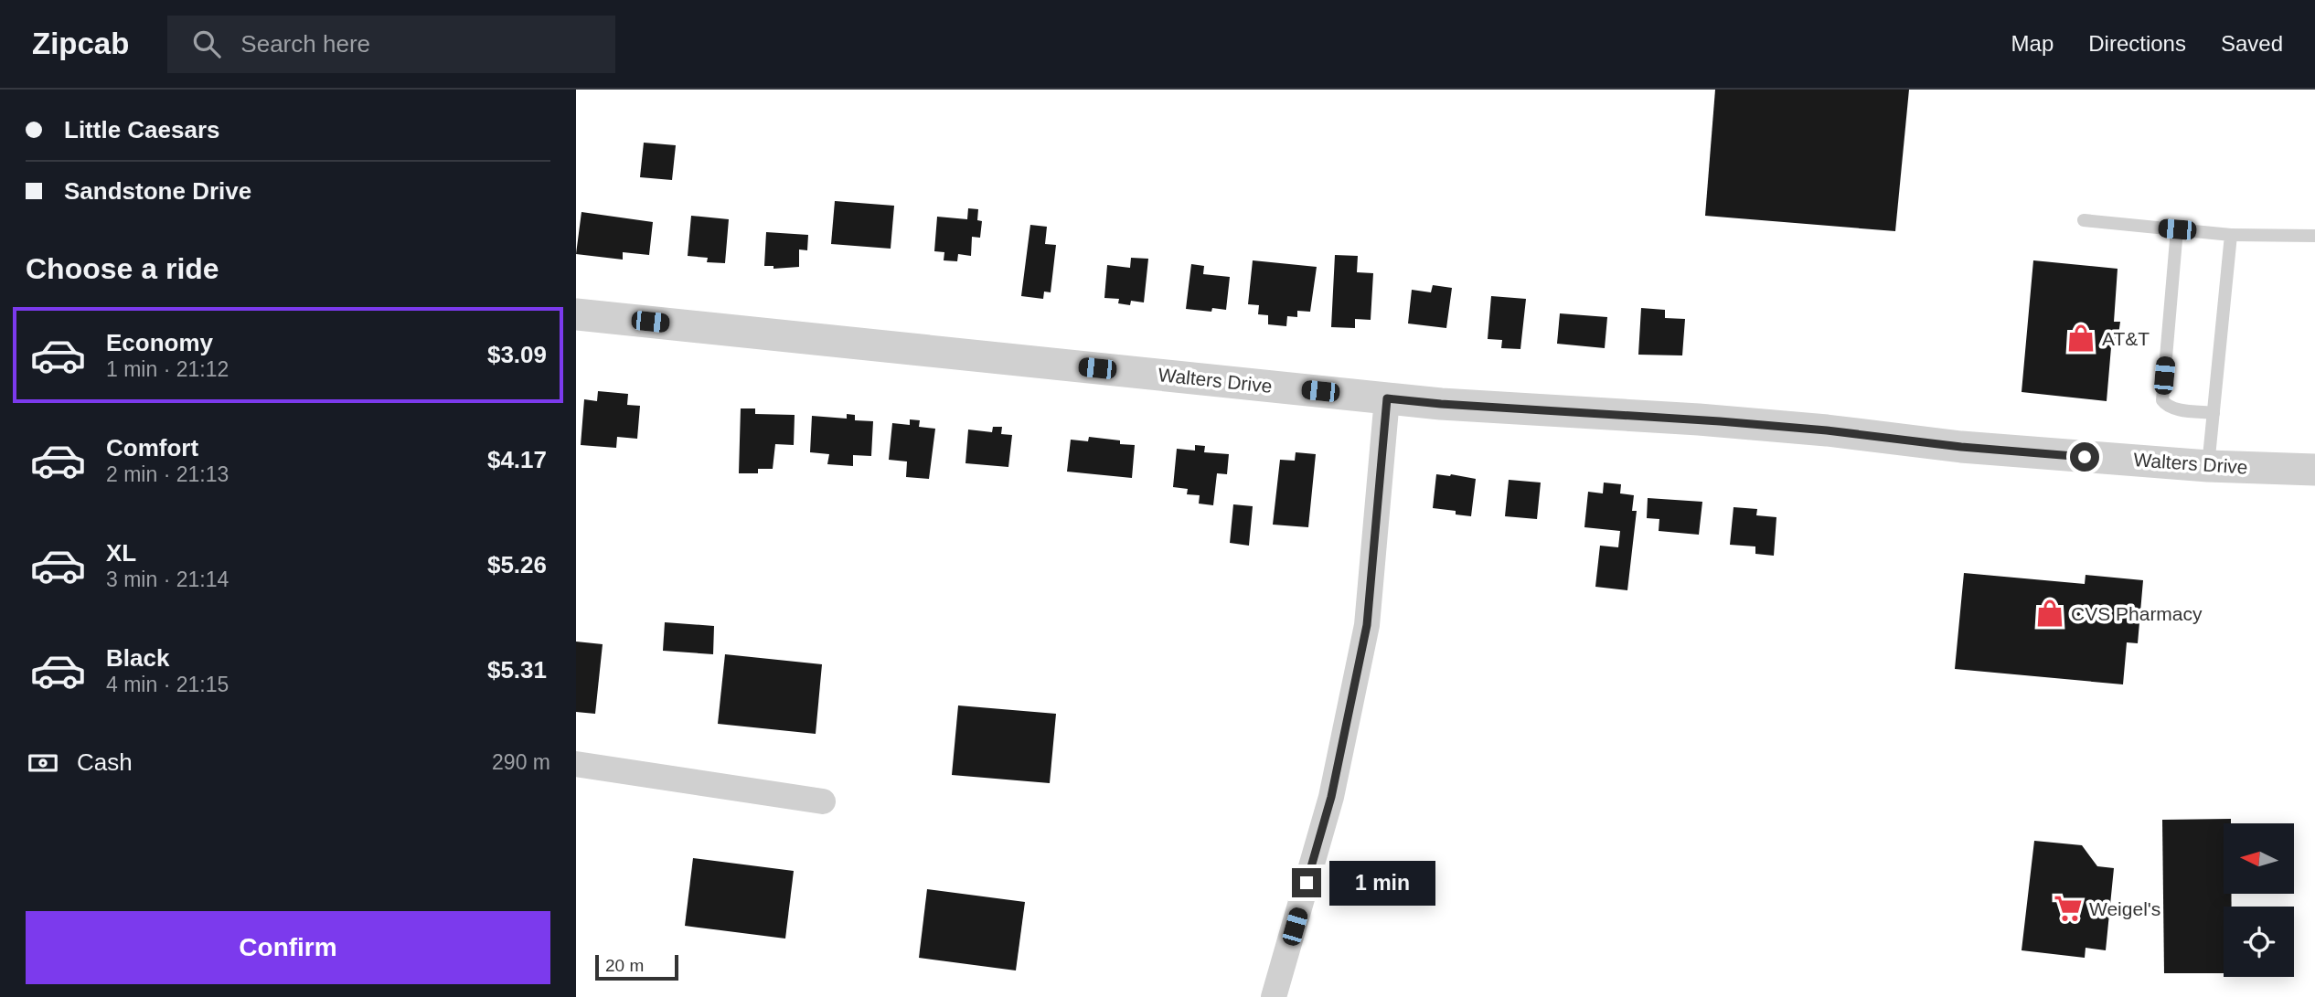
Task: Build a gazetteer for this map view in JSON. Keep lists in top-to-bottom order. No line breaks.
{"streets":{"street":["Walters Drive"]},"places":{"shop":["AT&T","CVS Pharmacy"],"supermarket":["Weigel's"]},"scale_bar":"20 m","north":"left","page":{"header":"Zipcab","search":"Search here","nav":["Map","Directions","Saved"],"banner":["Little Caesars","Sandstone Drive"],"heading":"Choose a ride","list":[{"name":"Economy","note":"1 min · 21:12","value":"$3.09"},{"name":"Comfort","note":"2 min · 21:13","value":"$4.17"},{"name":"XL","note":"3 min · 21:14","value":"$5.26"},{"name":"Black","note":"4 min · 21:15","value":"$5.31"}],"pay":["Cash","290 m"],"bubble":"1 min","buttons":"Confirm","scale":"20 m"}}
